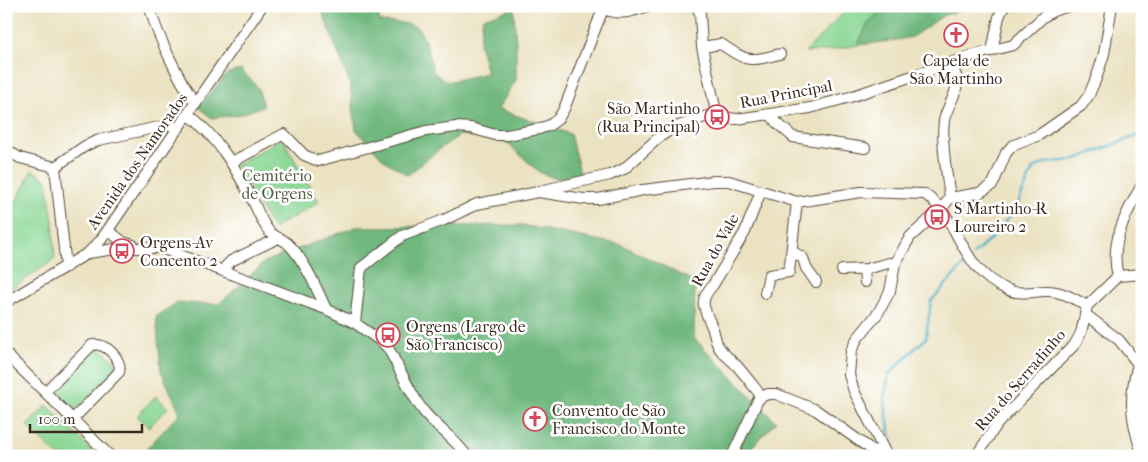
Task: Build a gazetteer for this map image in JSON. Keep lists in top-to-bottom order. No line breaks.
{"streets":{"street":["Rua Principal","Avenida dos Namorados","Rua do Vale","Rua do Serradinho"]},"parks":["Cemitério de Orgens"],"places":{"church":["Capela de São Martinho","Convento de São Francisco do Monte"],"bus stop":["São Martinho (Rua Principal)","S Martinho-R Loureiro 2","Orgens-Av Concento 2","Orgens (Largo de São Francisco)"]},"scale_bar":"100 m"}
